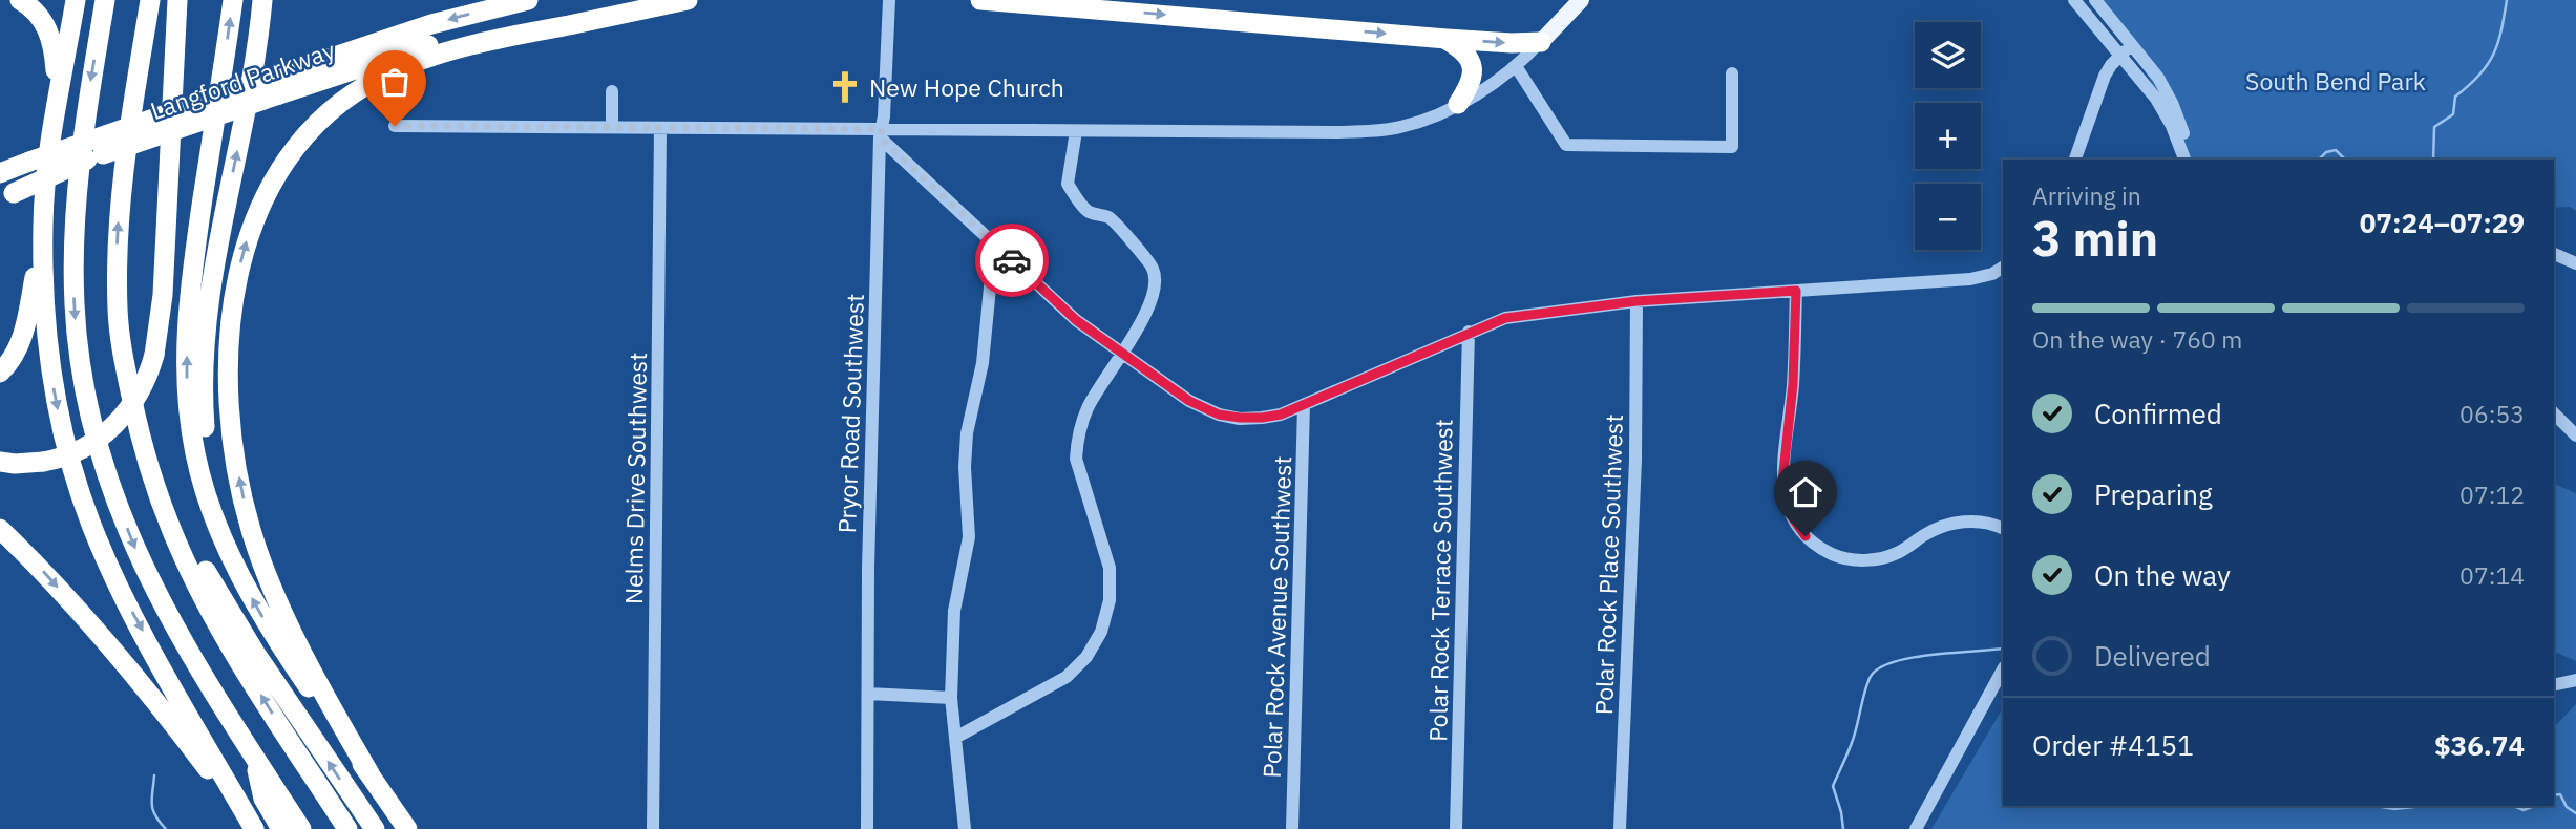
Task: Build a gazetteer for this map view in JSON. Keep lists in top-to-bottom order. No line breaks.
{"streets":{"highway":["Langford Parkway"],"street":["Pryor Road Southwest","Nelms Drive Southwest","Polar Rock Place Southwest","Polar Rock Terrace Southwest","Polar Rock Avenue Southwest"]},"parks":["South Bend Park"],"places":{"church":["New Hope Church"]},"page":{"map_buttons":["+","−"],"heading":["3 min","Arriving in","07:24–07:29"],"panel":["Order #4151","$36.74"],"bar":"On the way · 760 m","list":[["Confirmed","06:53"],["Preparing","07:12"],["On the way","07:14"],"Delivered"]}}
